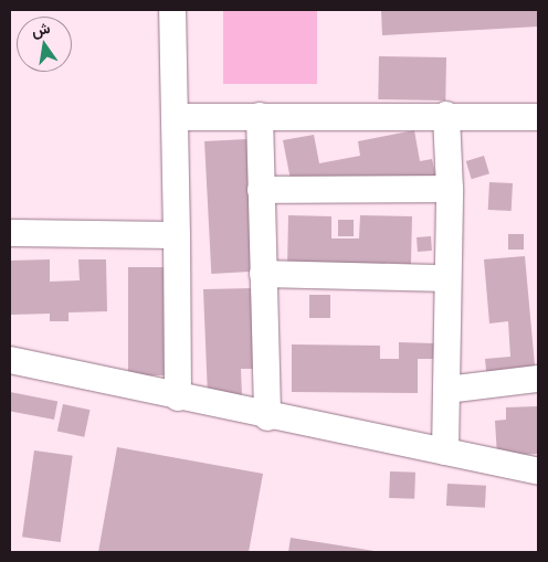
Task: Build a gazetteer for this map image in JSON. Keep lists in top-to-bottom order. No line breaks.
{"north":"top"}
